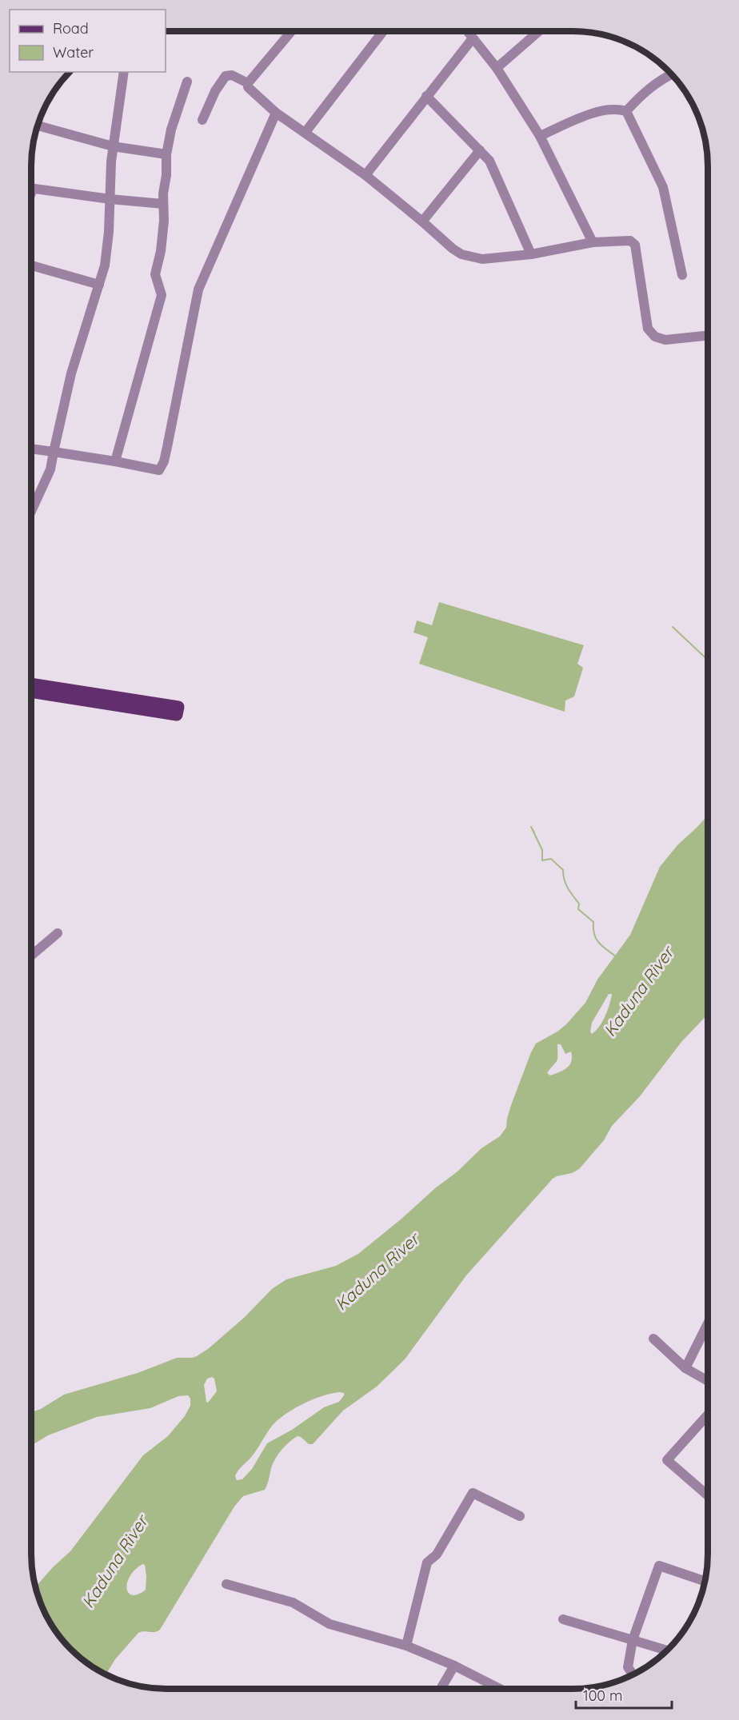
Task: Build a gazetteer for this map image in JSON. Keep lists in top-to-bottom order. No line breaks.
{"water":["Kaduna River"],"legend":["Road","Water"],"scale_bar":"100 m"}
